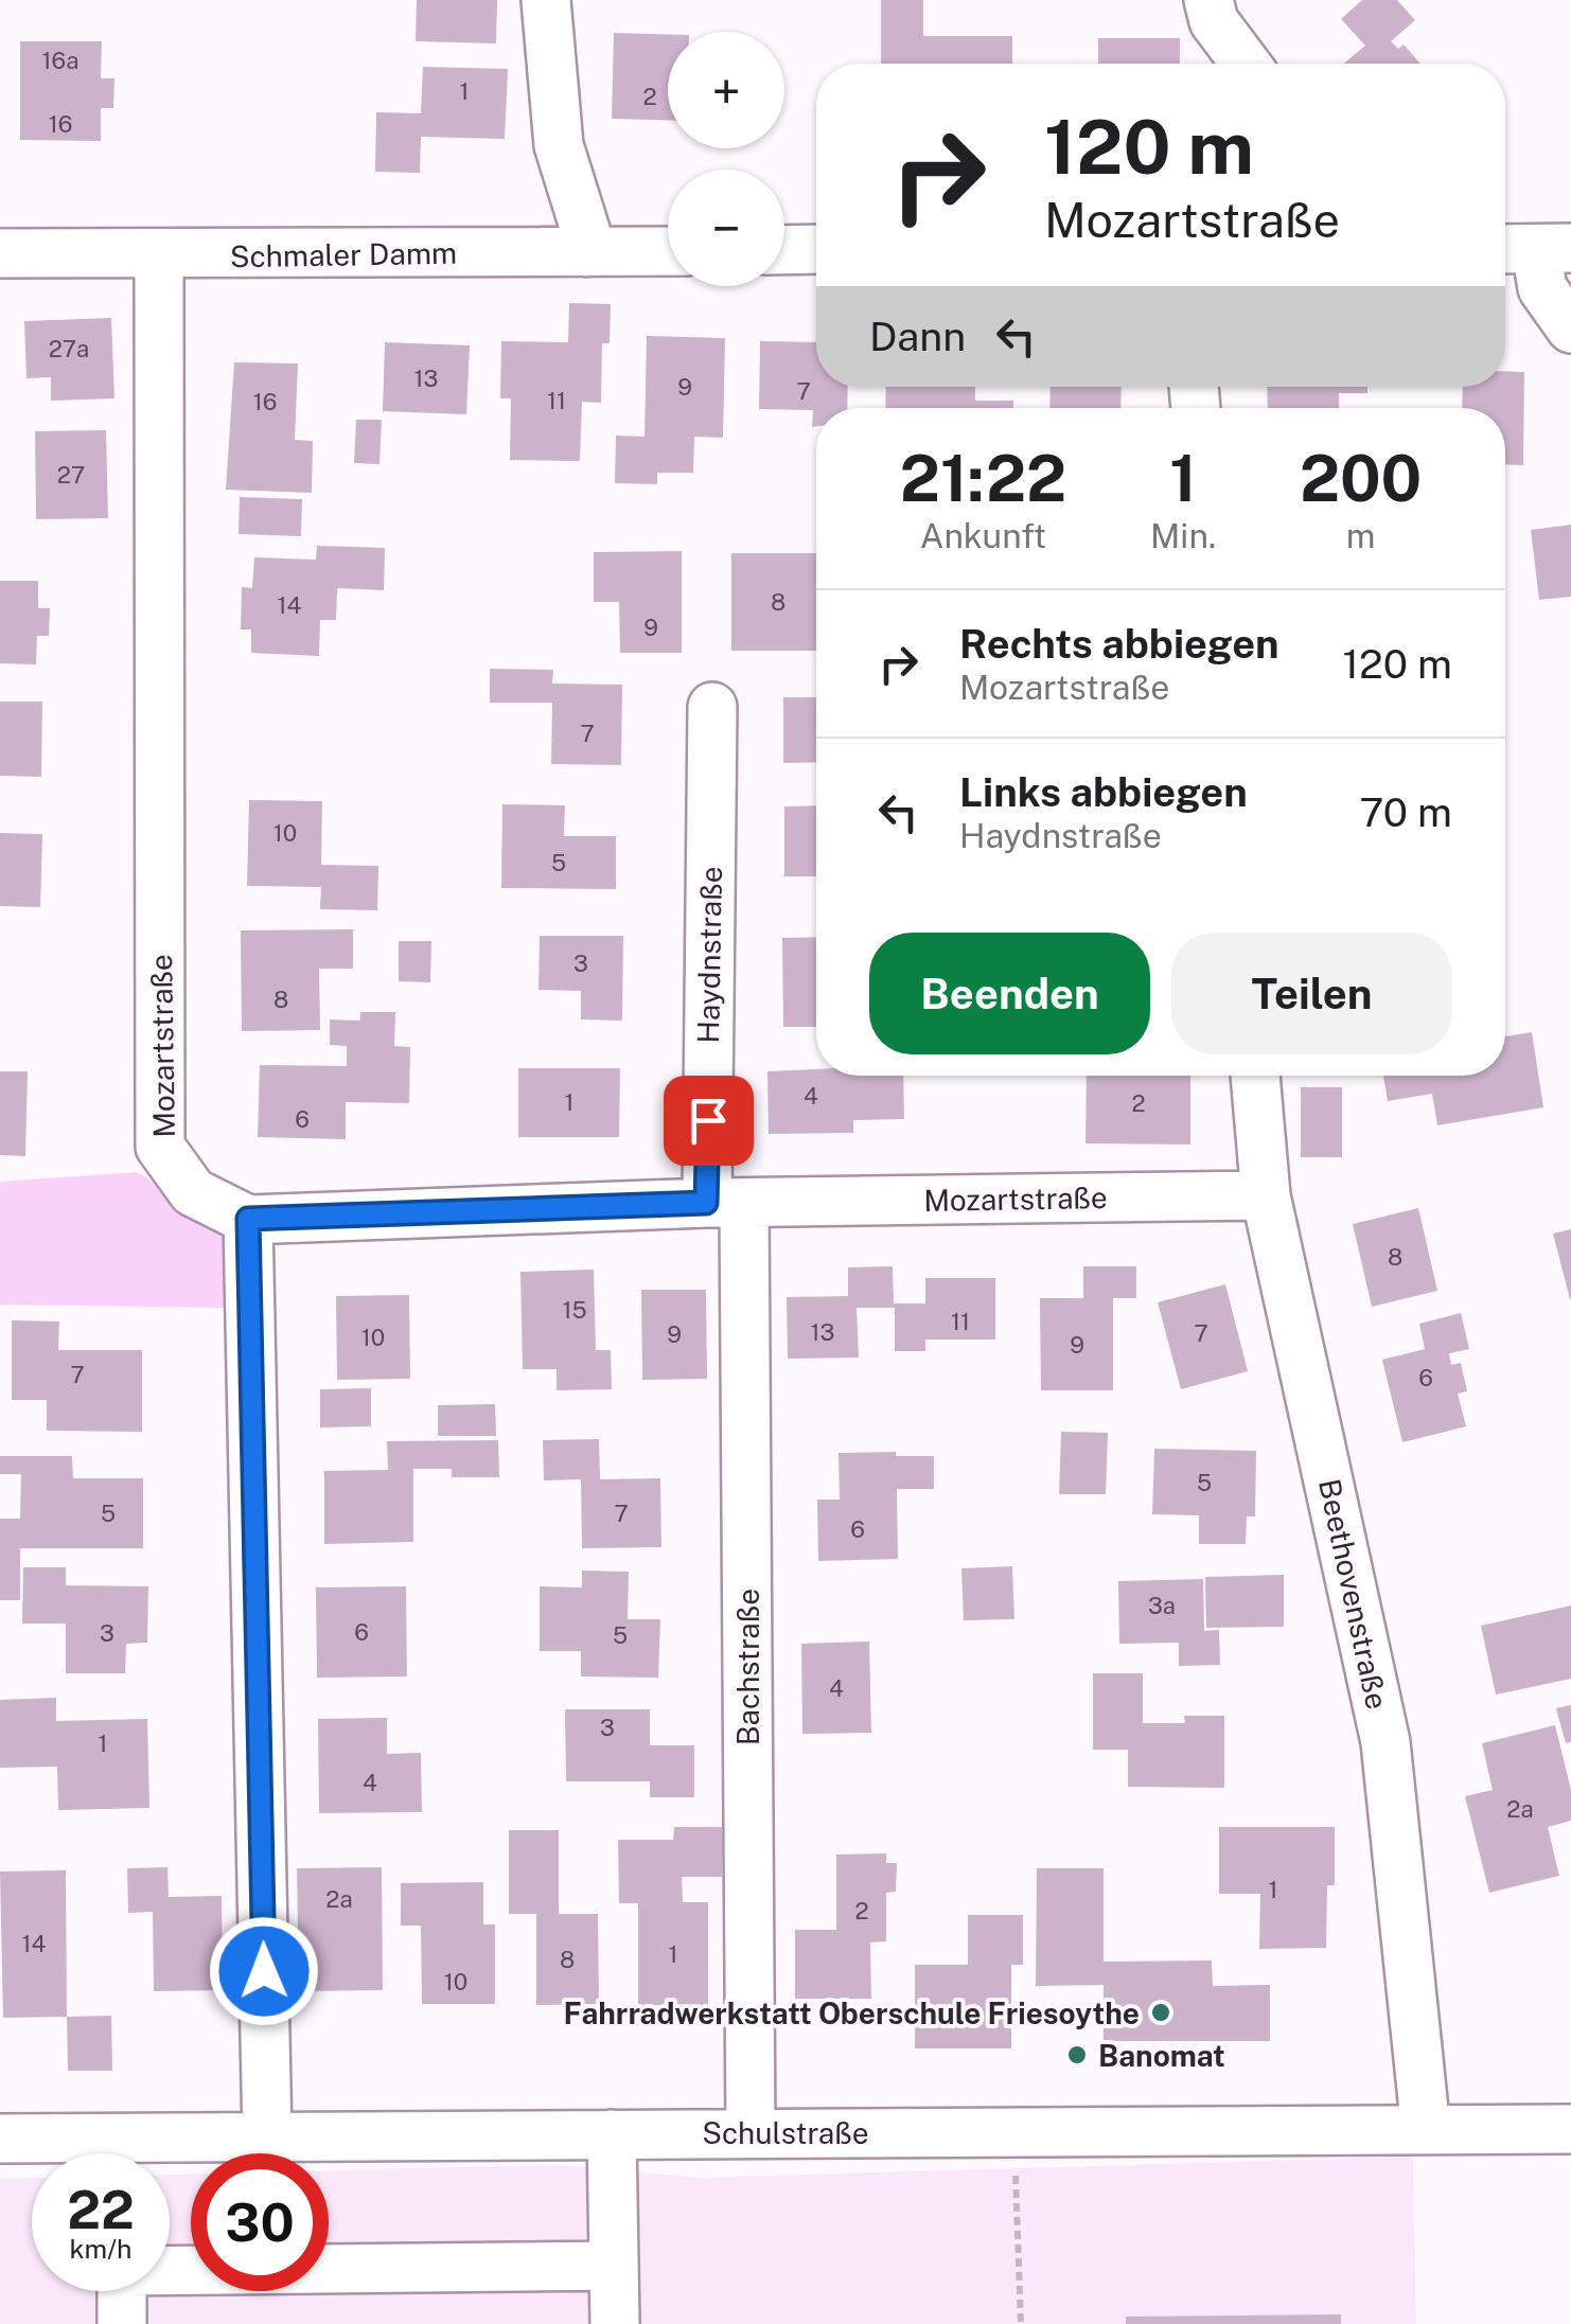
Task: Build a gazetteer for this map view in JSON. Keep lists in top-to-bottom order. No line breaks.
{"streets":{"street":["Schmaler Damm","Haydnstraße","Mozartstraße","Beethovenstraße","Bachstraße","Schulstraße"]},"crossings":[["Schmaler Damm","Mozartstraße"],["Haydnstraße","Mozartstraße"],["Haydnstraße","Bachstraße"],["Mozartstraße","Beethovenstraße"],["Mozartstraße","Bachstraße"],["Beethovenstraße","Schulstraße"],["Bachstraße","Schulstraße"]],"places":["Fahrradwerkstatt Oberschule Friesoythe","Banomat"],"house_numbers":["16a","1","2","16","27a","13","9","7","11","16","27","8","14","9","7","10","5","3","8","4","1","2","6","8","15","11","13","7","9","10","9","7","6","5","5","7","6","3a","6","3","5","4","3","1","4","2a","1","2a","2","14","1","8","10"],"page":{"map_buttons":["+","−"],"turn":["120 m","Mozartstraße"],"then":"Dann","eta":["21:22","Ankunft","1","Min.","200","m"],"list":[{"name":"Rechts abbiegen","note":"Mozartstraße","value":"120 m"},{"name":"Links abbiegen","note":"Haydnstraße","value":"70 m"}],"buttons":["Beenden","Teilen"],"speed":"22 km/h","limit":"30"}}
